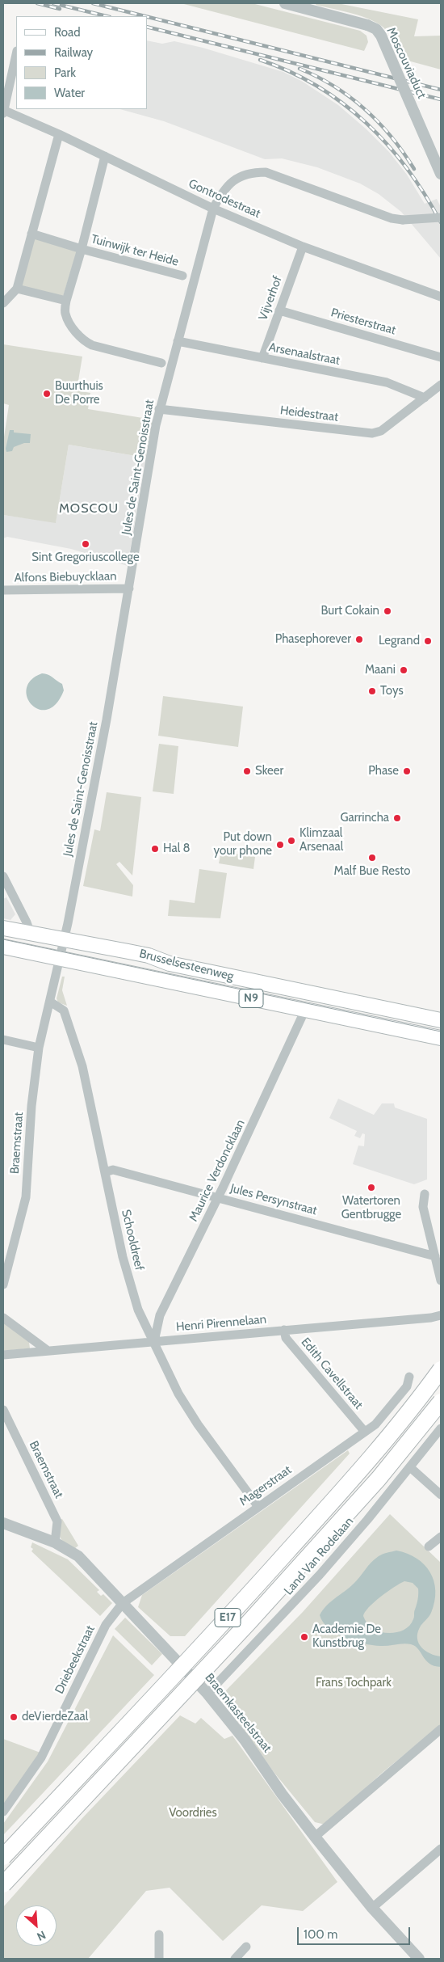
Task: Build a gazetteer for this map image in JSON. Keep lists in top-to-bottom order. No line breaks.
{"streets":{"highway":["E17"],"main road":["Brusselsesteenweg","N9"],"street":["Moscouviaduct","Gontrodestraat","Tuinwijk ter Heide","Vijverhof","Priesterstraat","Arsenaalstraat","Heidestraat","Jules de Saint-Genoisstraat","Alfons Biebuycklaan","Braemstraat","Maurice Verdoncklaan","Jules Persynstraat","Schooldreef","Henri Pirennelaan","Edith Cavellstraat","Magerstraat","Land Van Rodelaan","Driebeekstraat","Braemkasteelstraat"]},"crossings":[["Gontrodestraat","Tuinwijk ter Heide"],["Gontrodestraat","Vijverhof"],["Gontrodestraat","Jules de Saint-Genoisstraat"],["Tuinwijk ter Heide","Jules de Saint-Genoisstraat"],["Vijverhof","Priesterstraat"],["Vijverhof","Arsenaalstraat"],["Arsenaalstraat","Heidestraat"],["Arsenaalstraat","Jules de Saint-Genoisstraat"],["Heidestraat","Jules de Saint-Genoisstraat"],["Jules de Saint-Genoisstraat","Alfons Biebuycklaan"],["Jules de Saint-Genoisstraat","Brusselsesteenweg"],["Brusselsesteenweg","Maurice Verdoncklaan"],["Braemstraat","Schooldreef"],["Braemstraat","Braemkasteelstraat"],["Maurice Verdoncklaan","Jules Persynstraat"],["Maurice Verdoncklaan","Schooldreef"],["Maurice Verdoncklaan","Henri Pirennelaan"],["Jules Persynstraat","Schooldreef"],["Schooldreef","Henri Pirennelaan"],["Schooldreef","Magerstraat"],["Henri Pirennelaan","Edith Cavellstraat"],["Edith Cavellstraat","Magerstraat"],["Magerstraat","Driebeekstraat"],["Magerstraat","Braemkasteelstraat"],["Land Van Rodelaan","Braemkasteelstraat"],["Driebeekstraat","Braemkasteelstraat"]],"districts":["MOSCOU"],"parks":["Frans Tochpark","Voordries"],"places":["Buurthuis De Porre","Sint Gregoriuscollege","Burt Cokain","Phasephorever","Legrand","Maani","Toys","Skeer","Phase","Garrincha","Klimzaal Arsenaal","Put down your phone","Hal 8","Malf Bue Resto","Watertoren Gentbrugge","Academie De Kunstbrug","deVierdeZaal"],"legend":["Road","Railway","Park","Water"],"scale_bar":"100 m","north":"bottom right"}
